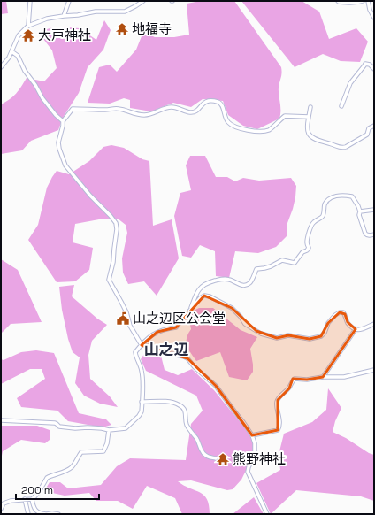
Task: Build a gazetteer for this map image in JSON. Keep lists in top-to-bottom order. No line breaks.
{"districts":["山之辺"],"places":{"temple":["地福寺","大戸神社","熊野神社"],"public building":["山之辺区公会堂"]},"scale_bar":"200 m"}
